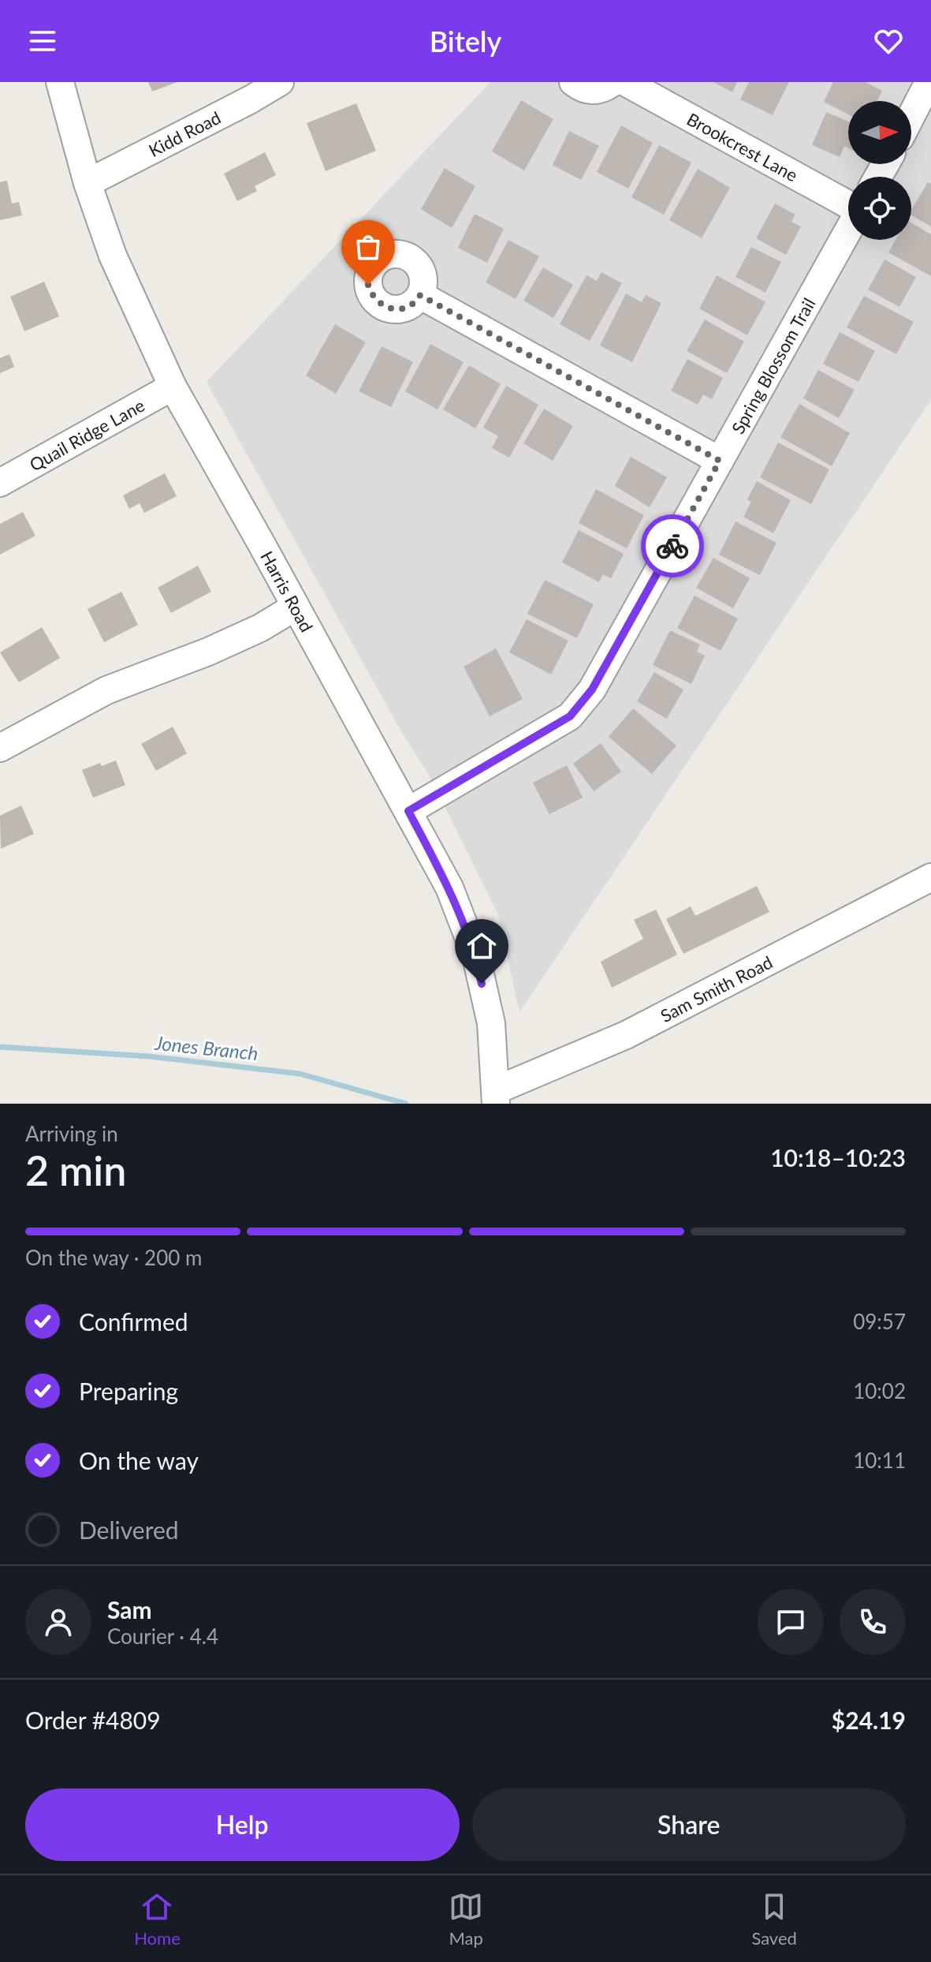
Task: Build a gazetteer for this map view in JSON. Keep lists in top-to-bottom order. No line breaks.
{"streets":{"street":["Kidd Road","Brookcrest Lane","Spring Blossom Trail","Quail Ridge Lane","Harris Road","Sam Smith Road"]},"crossings":[["Kidd Road","Harris Road"],["Spring Blossom Trail","Harris Road"],["Quail Ridge Lane","Harris Road"],["Harris Road","Sam Smith Road"]],"water":["Jones Branch"],"north":"right","page":{"header":"Bitely","heading":["2 min","Arriving in","10:18–10:23"],"panel":["Sam","Courier · 4.4","Order #4809","$24.19"],"bar":"On the way · 200 m","list":[["Confirmed","09:57"],["Preparing","10:02"],["On the way","10:11"],"Delivered"],"buttons":["Help","Share"],"tabs":["Home","Map","Saved"]}}
